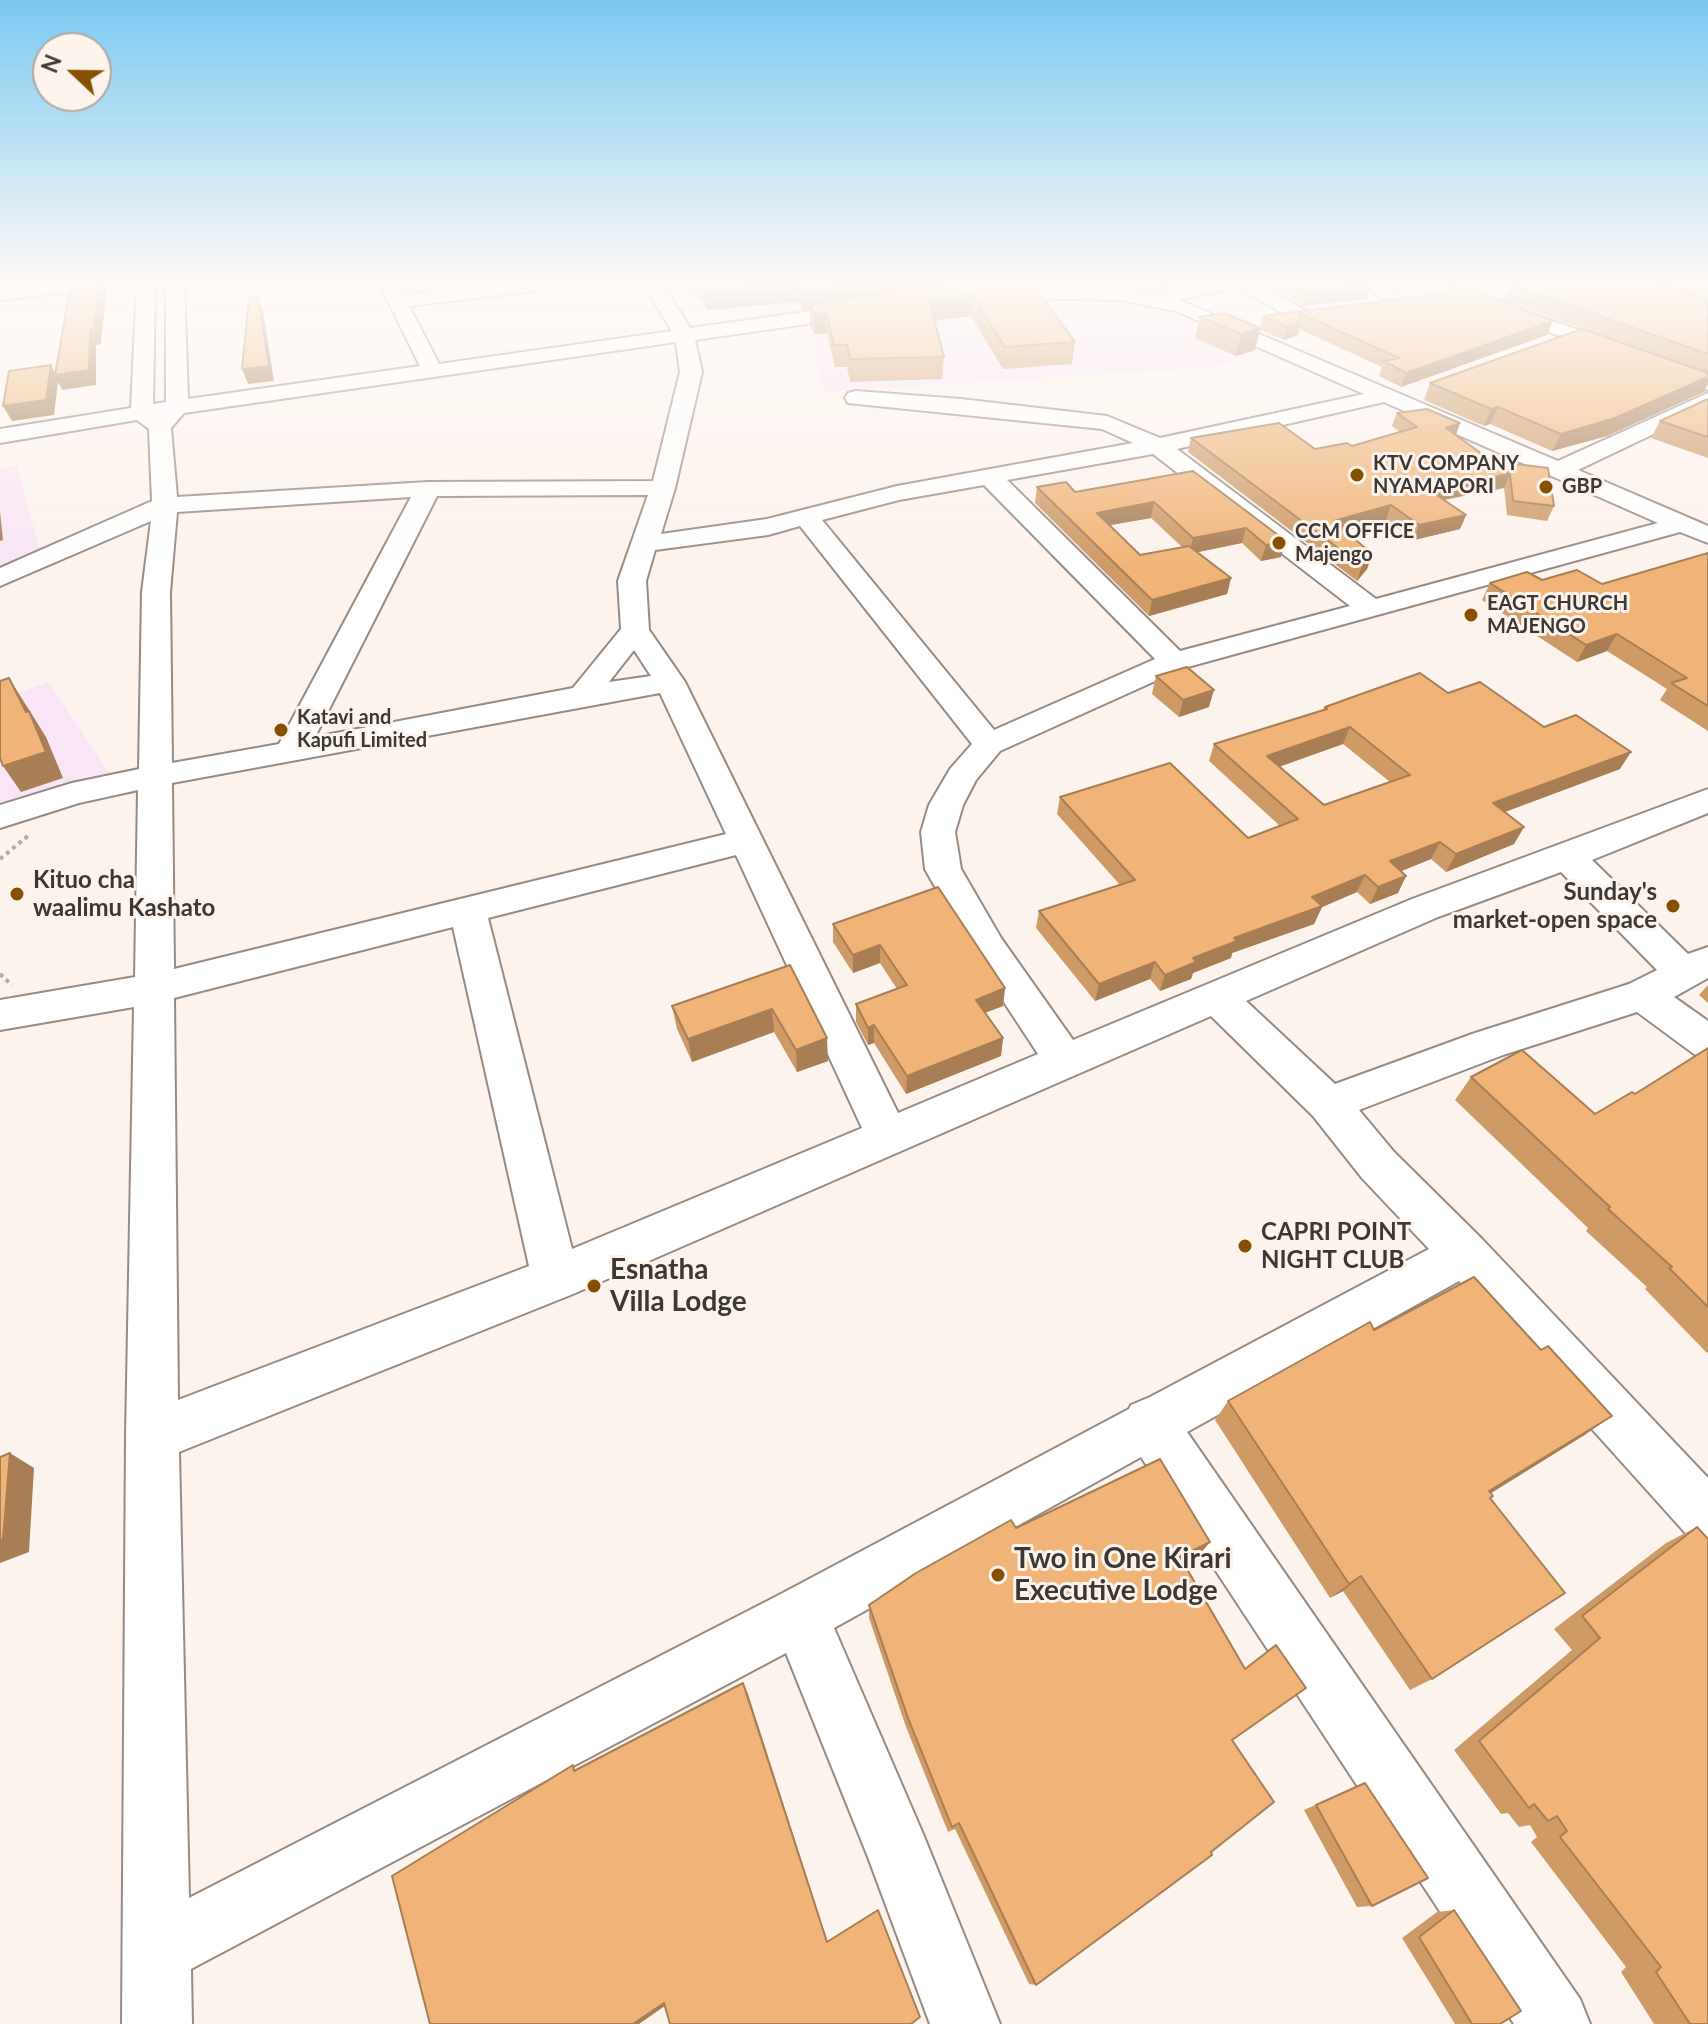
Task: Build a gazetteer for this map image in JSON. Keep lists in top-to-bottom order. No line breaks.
{"places":["KTV COMPANY NYAMAPORI","GBP","CCM OFFICE Majengo","EAGT CHURCH MAJENGO","Katavi and Kapufi Limited","Kituo cha waalimu Kashato","Sunday's market-open space","CAPRI POINT NIGHT CLUB","Esnatha Villa Lodge","Two in One Kirari Executive Lodge"],"north":"left"}
